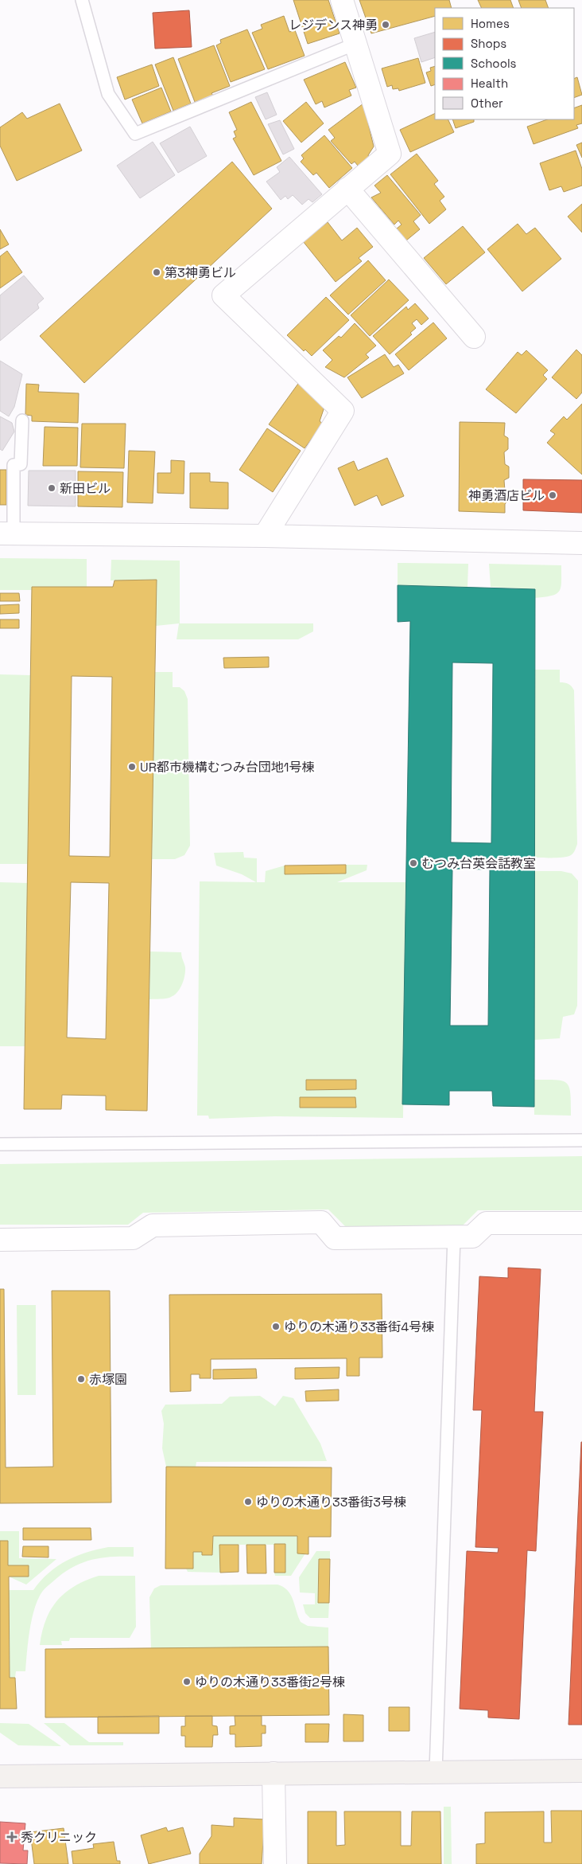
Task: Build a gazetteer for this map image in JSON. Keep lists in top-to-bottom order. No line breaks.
{"places":{"other":["レジデンス神勇","第3神勇ビル","新田ビル","神勇酒店ビル","UR都市機構むつみ台団地1号棟","むつみ台英会話教室","ゆりの木通り33番街4号棟","赤塚園","ゆりの木通り33番街3号棟","ゆりの木通り33番街2号棟"],"health":["秀クリニック"]},"legend":["Homes","Shops","Schools","Health","Other"]}
